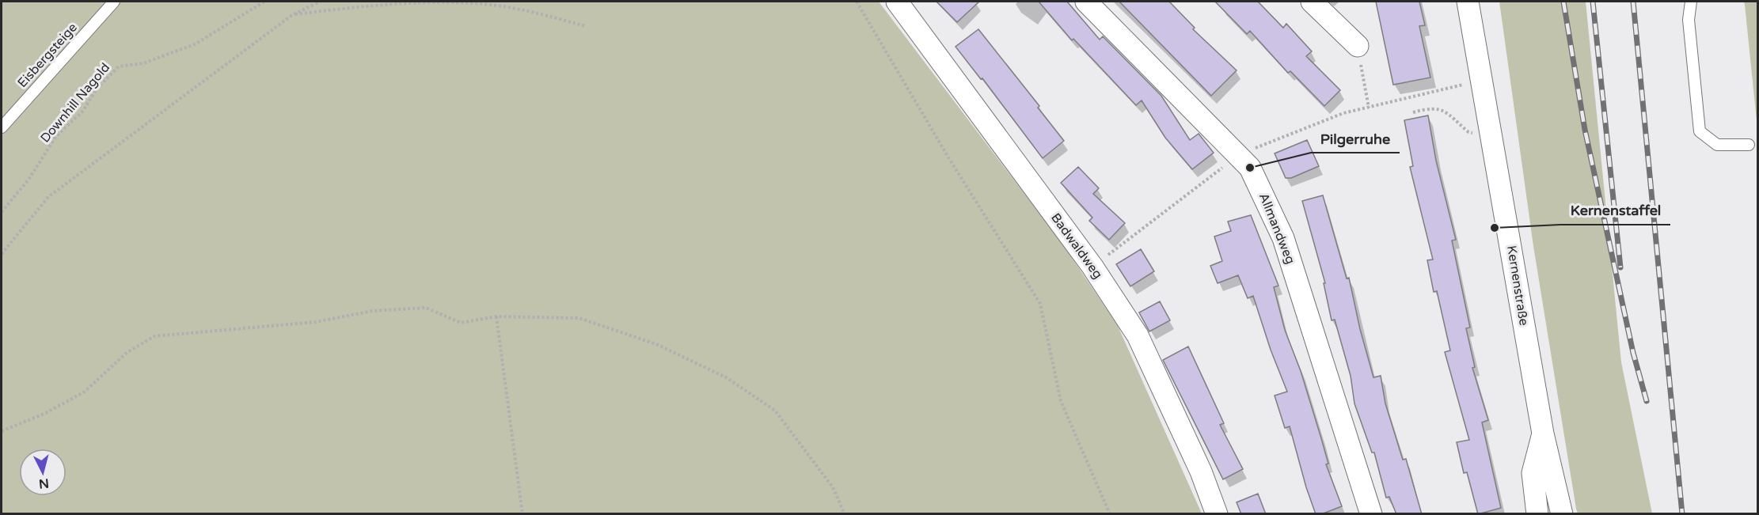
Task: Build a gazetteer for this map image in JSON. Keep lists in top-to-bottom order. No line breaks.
{"streets":{"street":["Allmandweg","Badwaldweg","Kernenstraße"],"lane":["Eisbergsteige"],"path":["Downhill Nagold"]},"places":["Pilgerruhe","Kernenstaffel"],"north":"bottom"}
